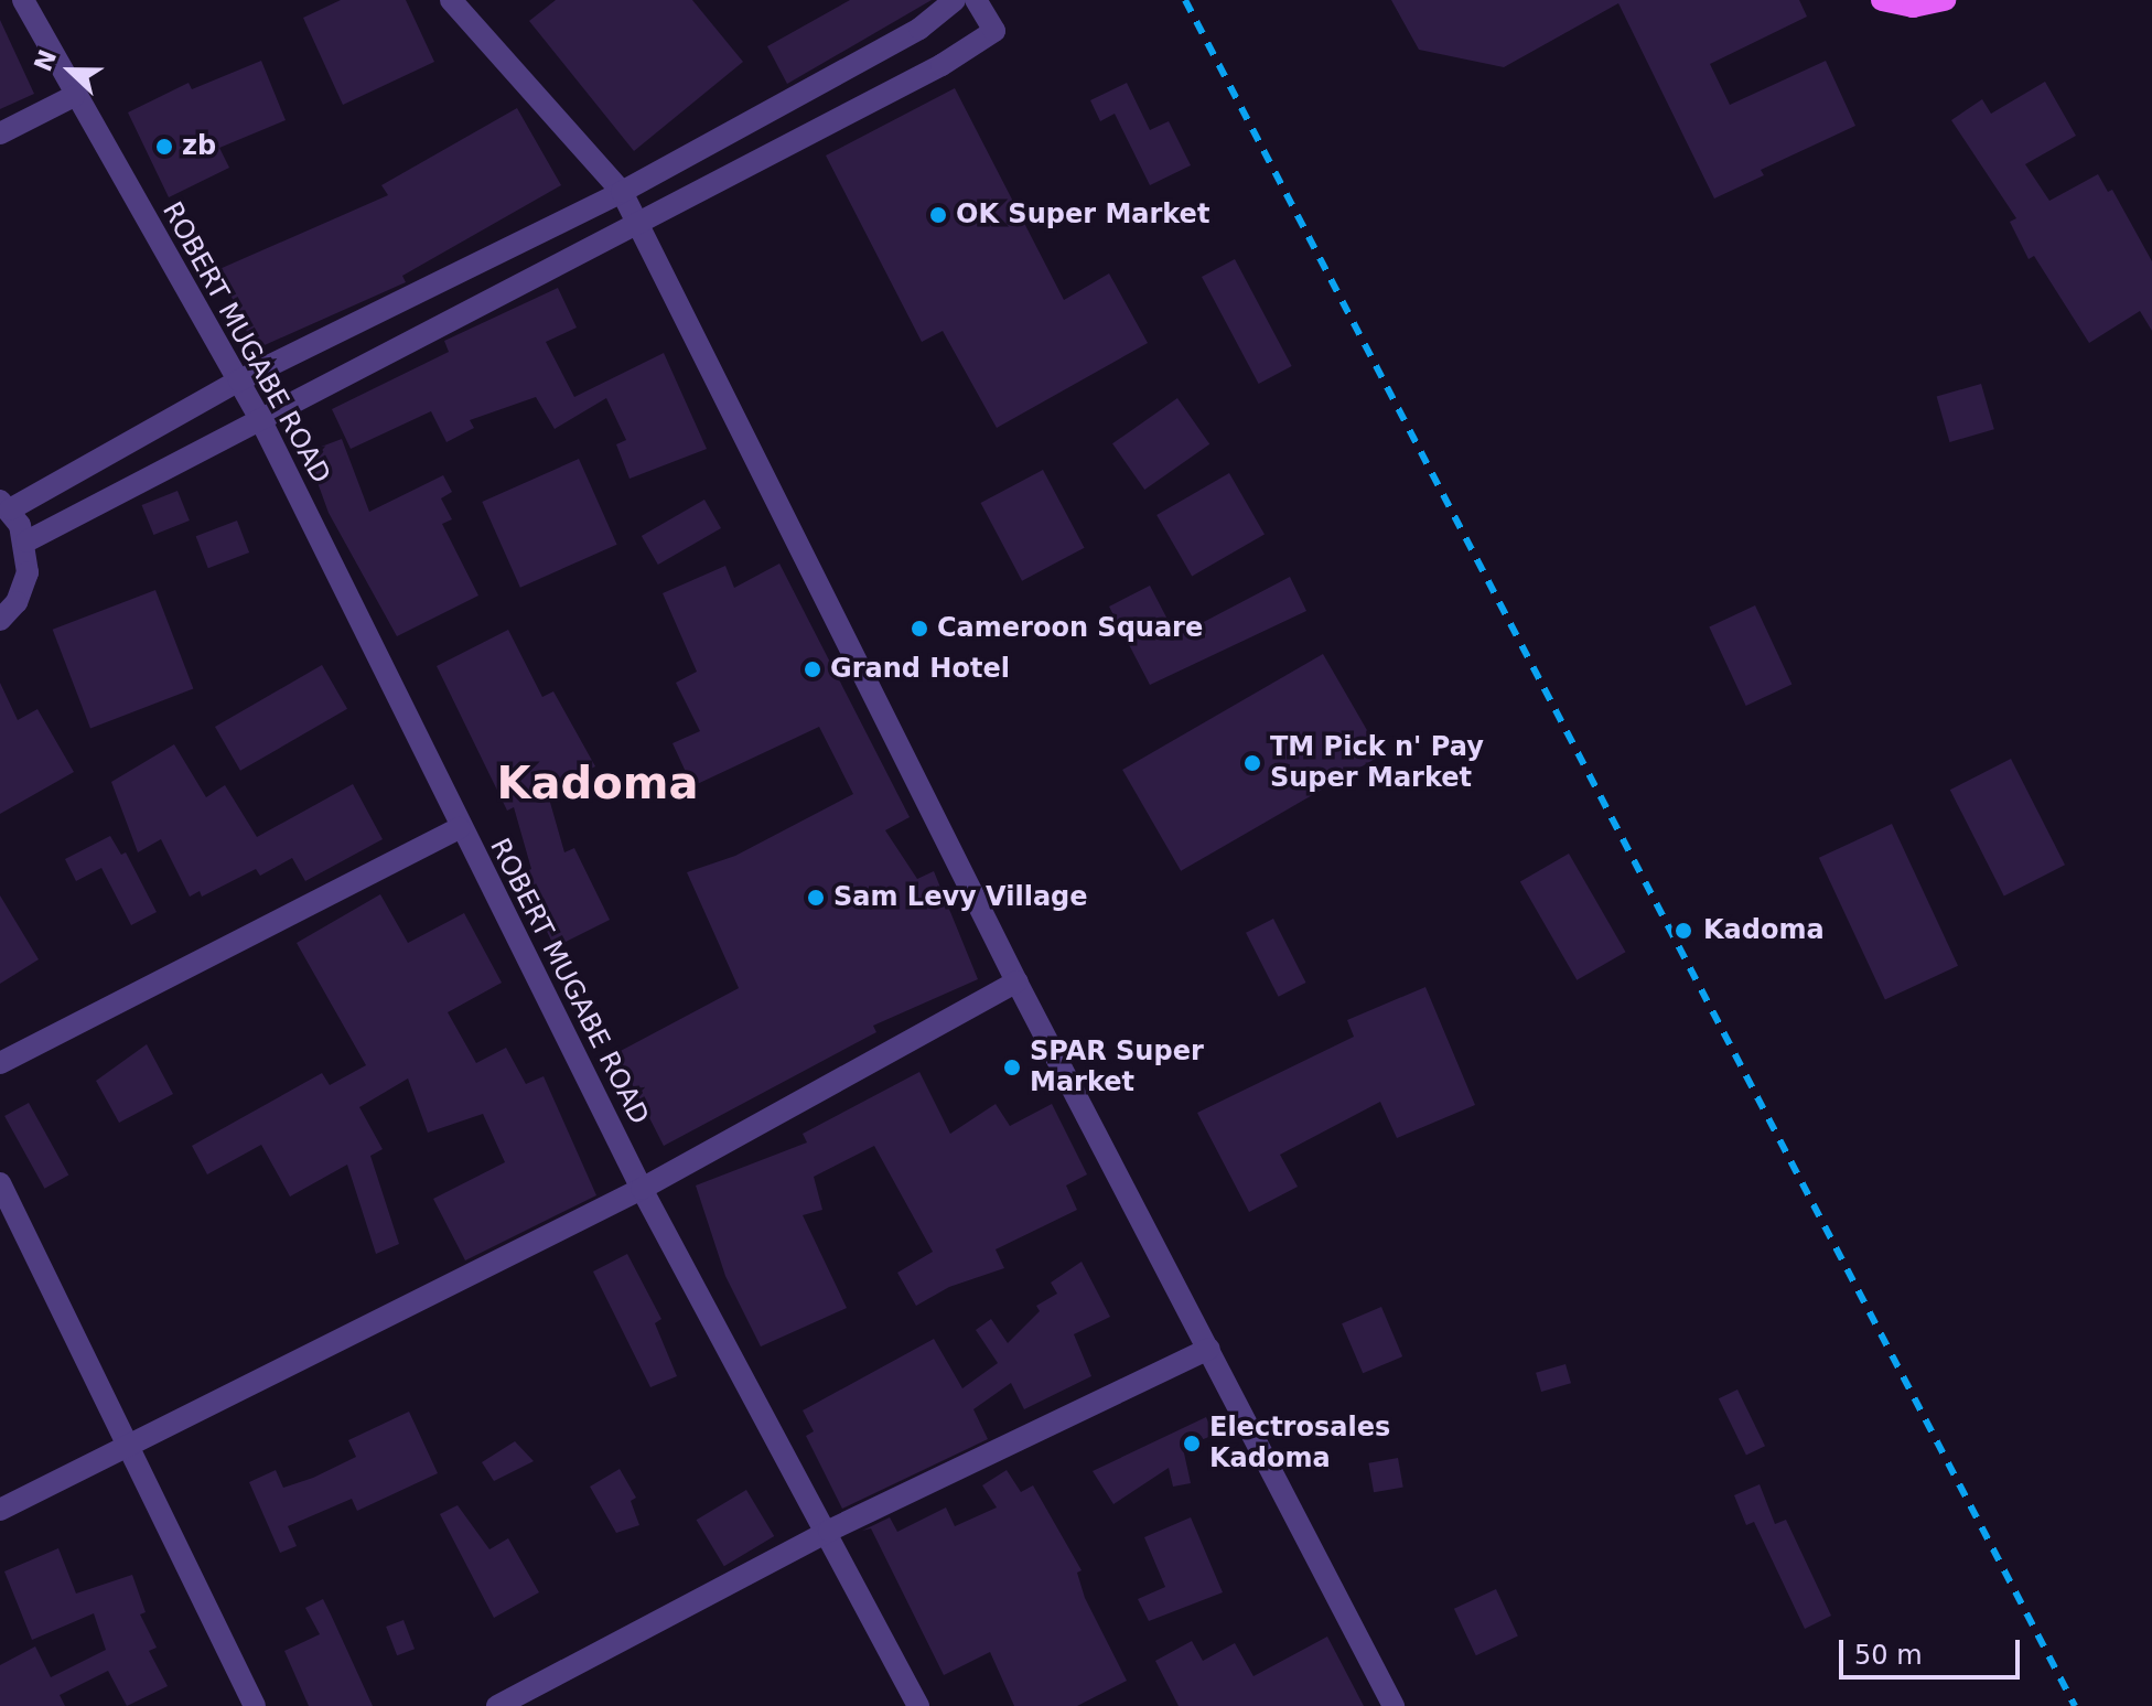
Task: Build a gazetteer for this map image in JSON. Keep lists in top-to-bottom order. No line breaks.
{"streets":{"street":["ROBERT MUGABE ROAD"]},"districts":["Kadoma"],"places":["zb","OK Super Market","Cameroon Square","Grand Hotel","TM Pick n' Pay Super Market","Sam Levy Village","Kadoma","SPAR Super Market","Electrosales Kadoma"],"scale_bar":"50 m","north":"left"}
